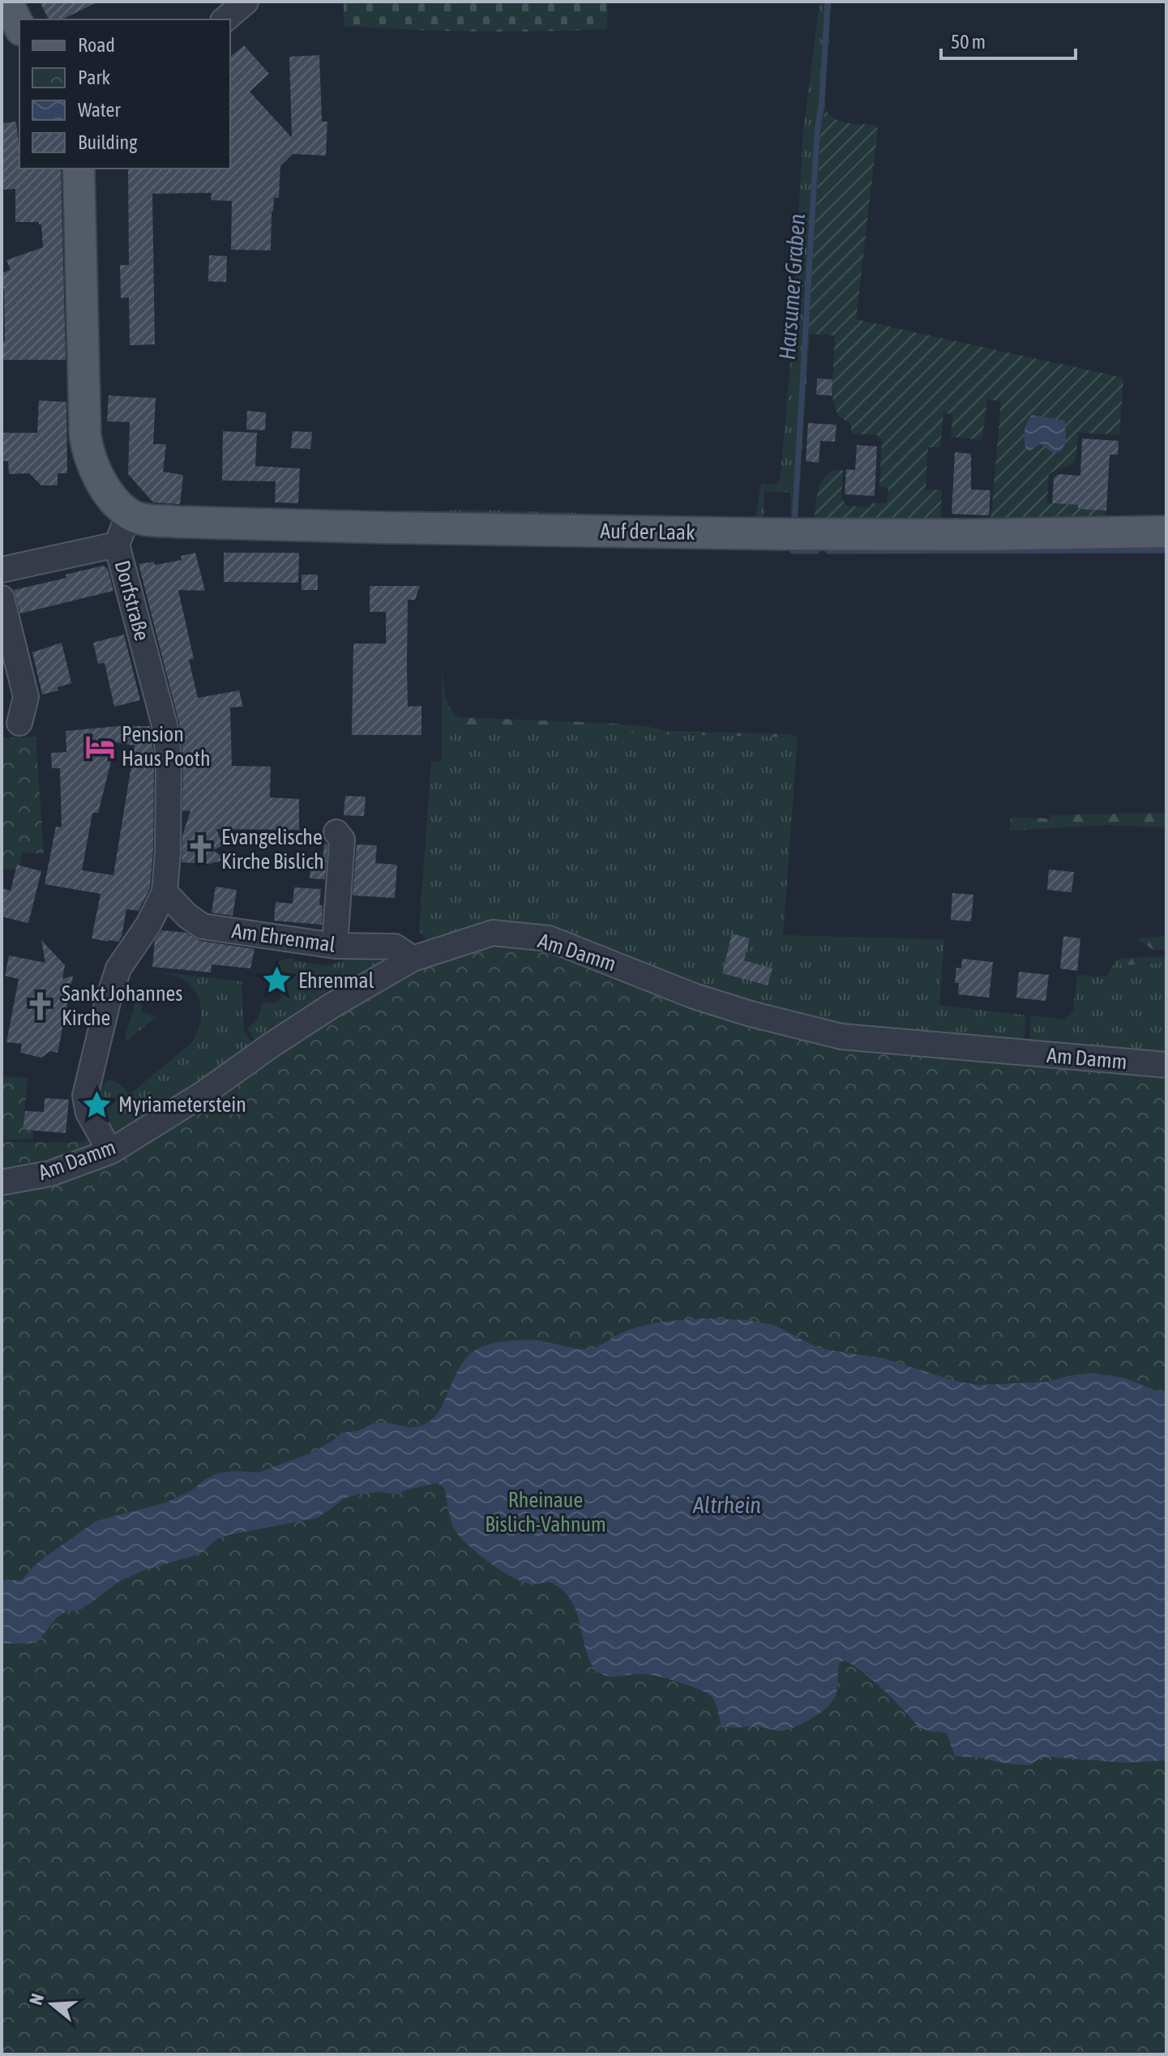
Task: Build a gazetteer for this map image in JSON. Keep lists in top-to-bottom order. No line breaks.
{"streets":{"main road":["Auf der Laak"],"street":["Dorfstraße","Am Ehrenmal","Am Damm"]},"crossings":[["Auf der Laak","Dorfstraße"],["Dorfstraße","Am Ehrenmal"],["Am Ehrenmal","Am Damm"]],"water":["Harsumer Graben","Altrhein"],"parks":["Rheinaue Bislich-Vahnum"],"places":{"hotel":["Pension Haus Pooth"],"church":["Evangelische Kirche Bislich","Sankt Johannes Kirche"],"place":["Ehrenmal","Myriameterstein"]},"legend":["Road","Park","Water","Building"],"scale_bar":"50 m","north":"left"}
